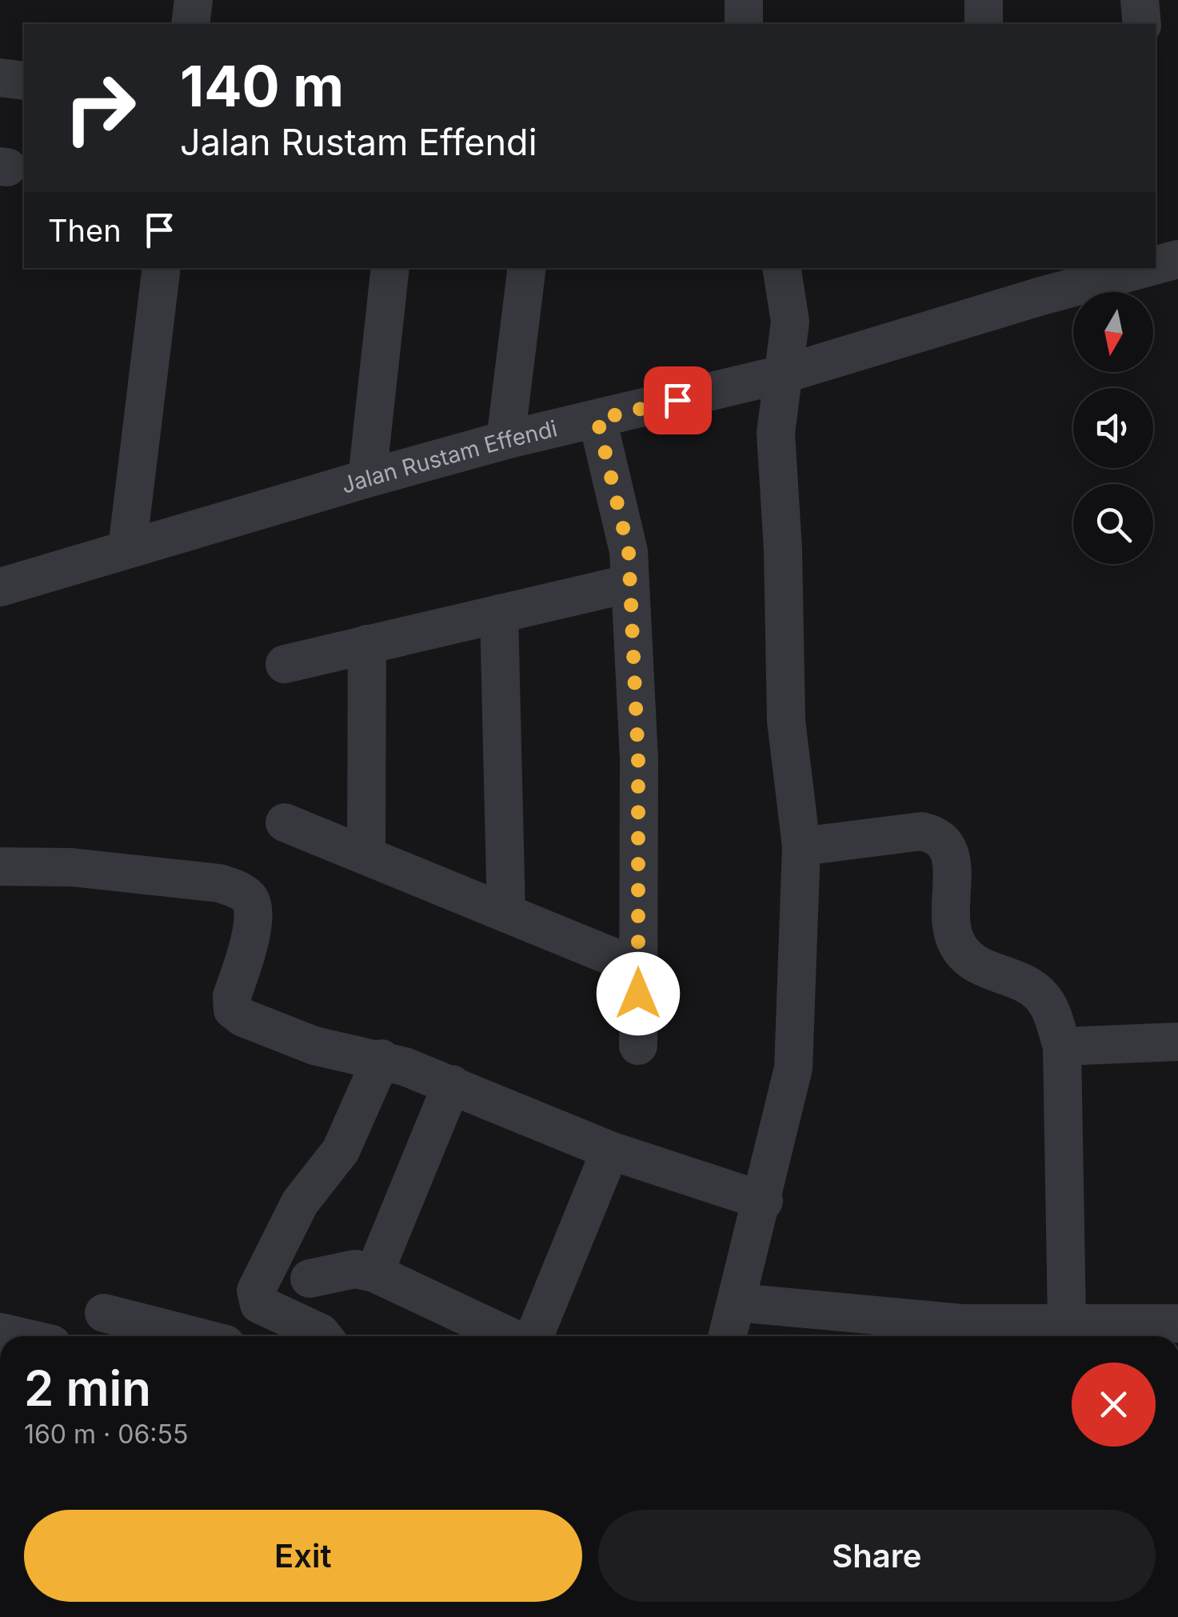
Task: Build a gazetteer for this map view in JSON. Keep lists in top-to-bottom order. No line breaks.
{"streets":{"street":["Jalan Rustam Effendi"]},"north":"bottom","page":{"turn":["140 m","Jalan Rustam Effendi"],"then":"Then","heading":["2 min","160 m · 06:55"],"buttons":["Exit","Share"]}}
